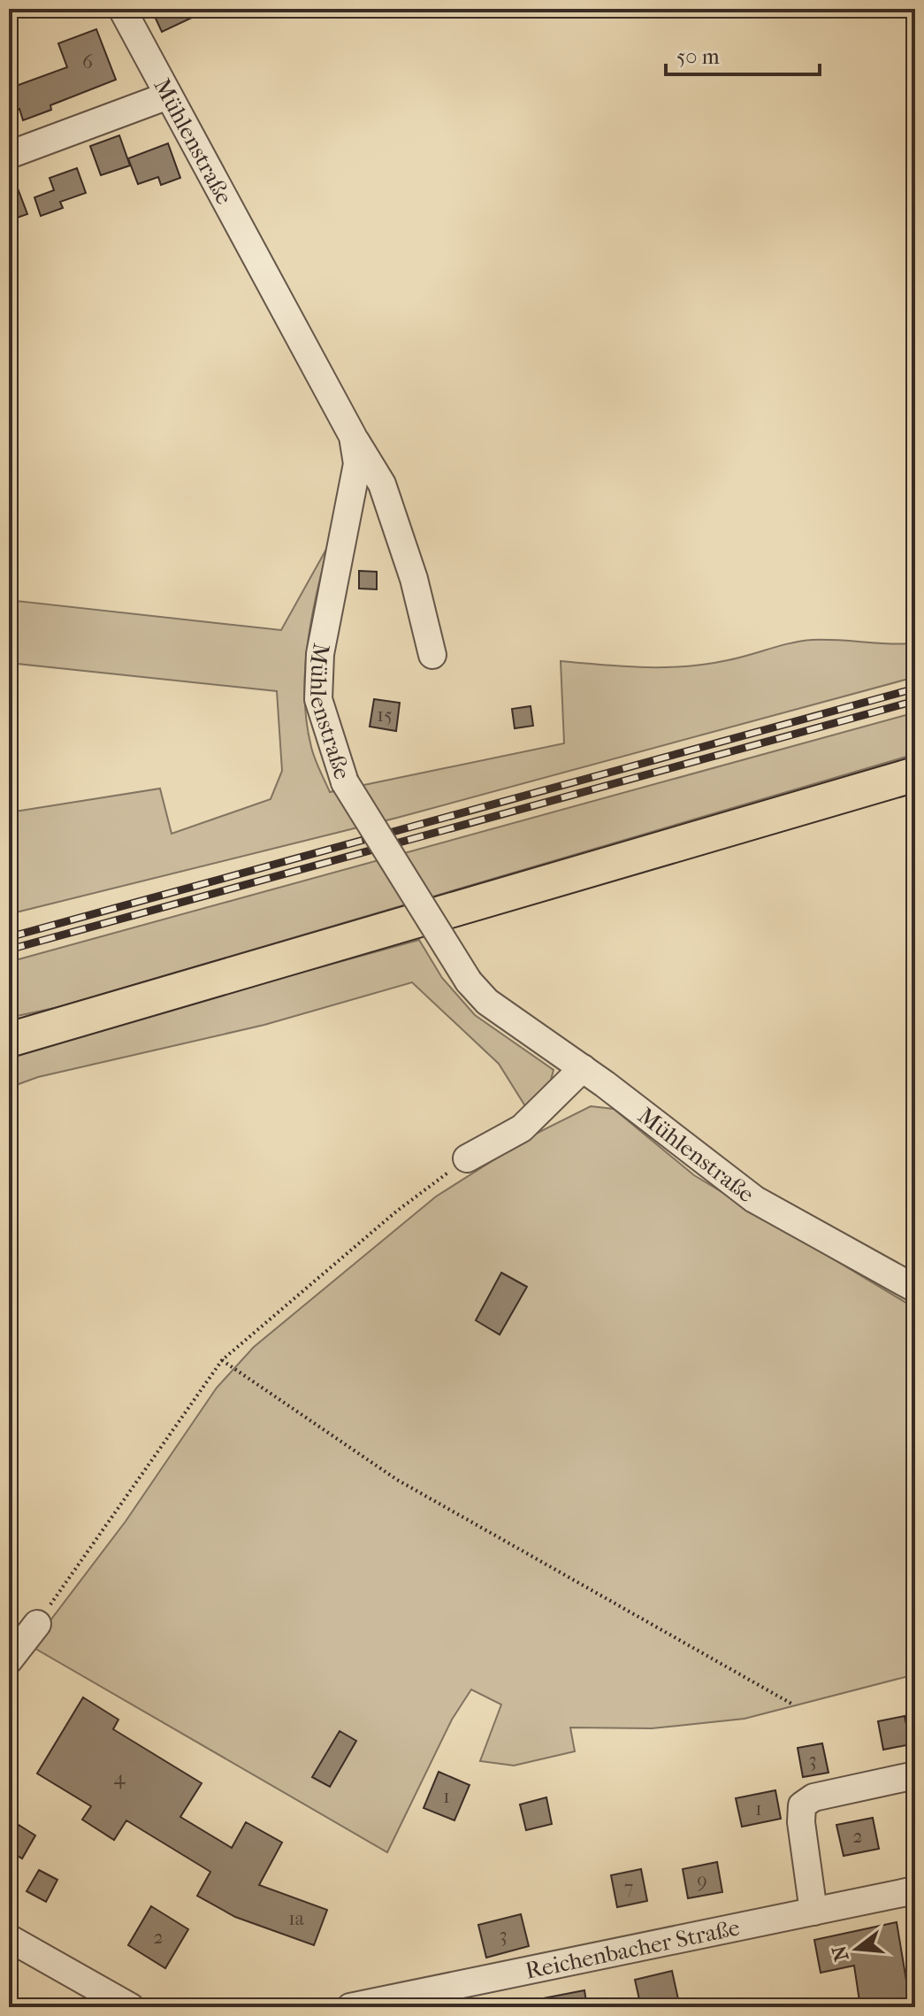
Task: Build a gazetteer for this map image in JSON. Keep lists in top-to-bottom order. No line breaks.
{"streets":{"street":["Mühlenstraße","Reichenbacher Straße"]},"house_numbers":["6","15","3","4","1","1","2","9","7","1a","3","2"],"scale_bar":"50 m","north":"left"}
